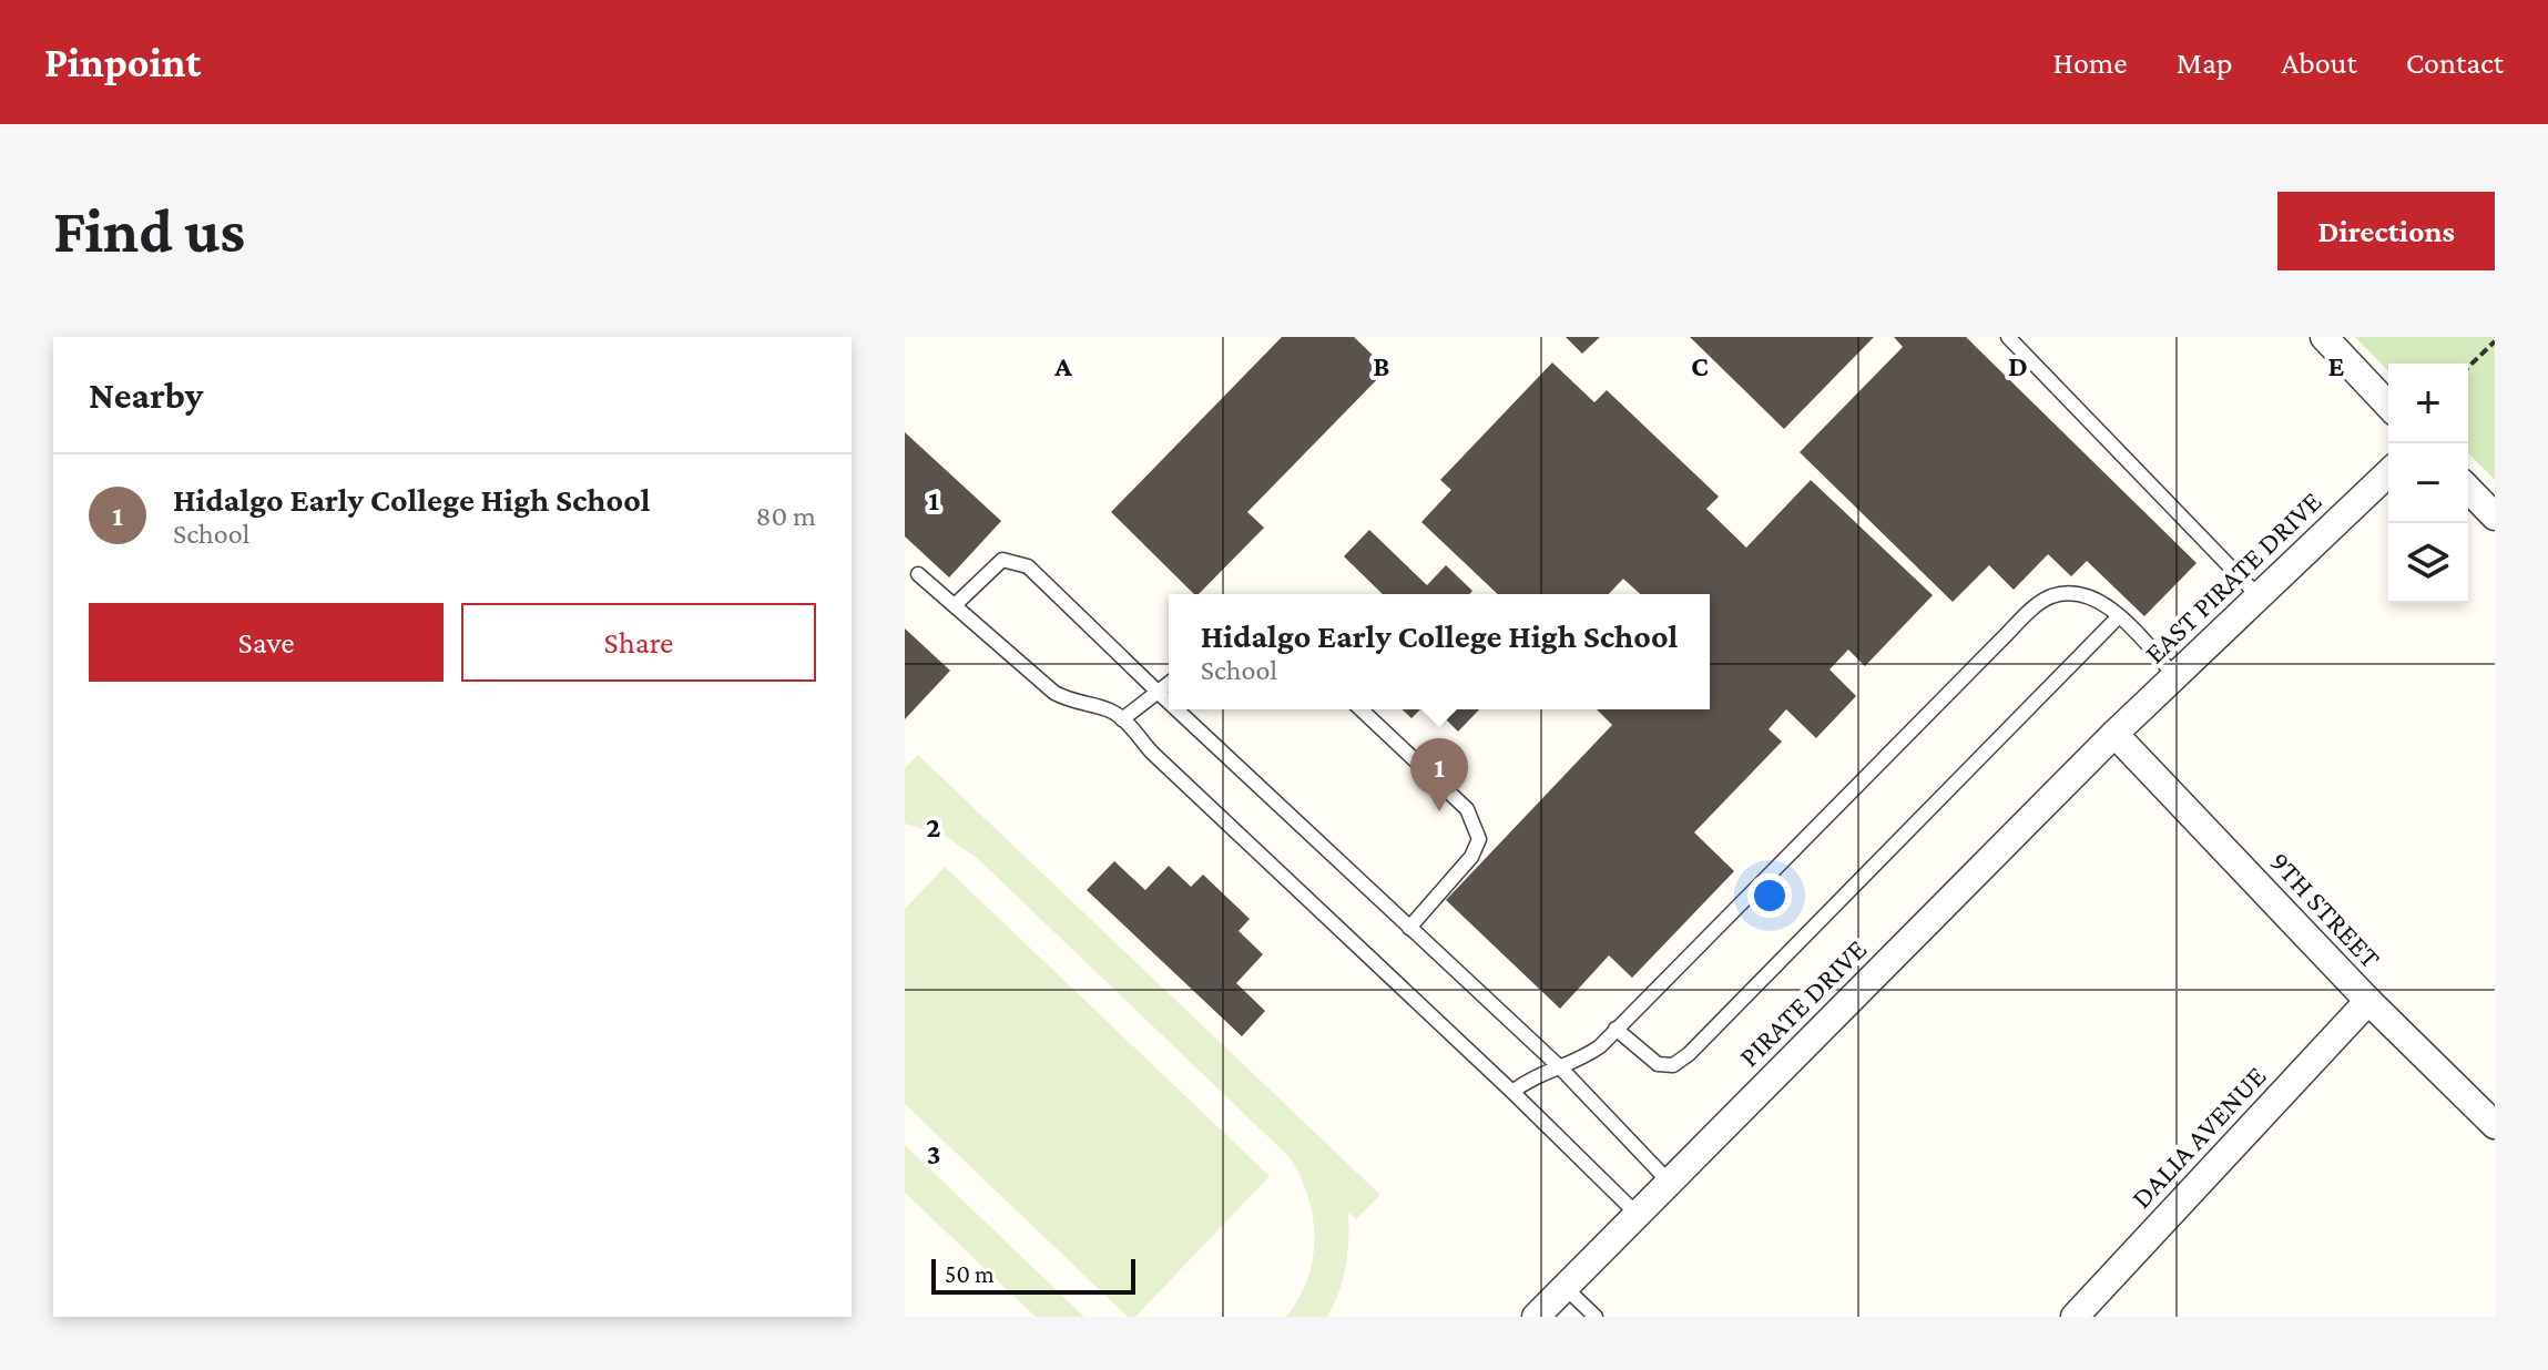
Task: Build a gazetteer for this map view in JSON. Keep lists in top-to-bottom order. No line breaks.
{"streets":{"street":["EAST PIRATE DRIVE","9TH STREET","PIRATE DRIVE","DALIA AVENUE"]},"crossings":[["EAST PIRATE DRIVE","9TH STREET"],["EAST PIRATE DRIVE","PIRATE DRIVE"],["9TH STREET","PIRATE DRIVE"],["9TH STREET","DALIA AVENUE"]],"scale_bar":"50 m","page":{"header":"Pinpoint","nav":["Home","Map","About","Contact"],"buttons":["Directions",["Save","Share"]],"title":"Find us","heading":"Nearby","map_buttons":["+","−"],"list":[{"mark":"1","name":"Hidalgo Early College High School","note":"School","value":"80 m"}],"popup":["Hidalgo Early College High School","School"],"pins":"1","scale":"50 m"},"grid":{"columns":["A","B","C","D","E"],"rows":["1","2","3"]}}
